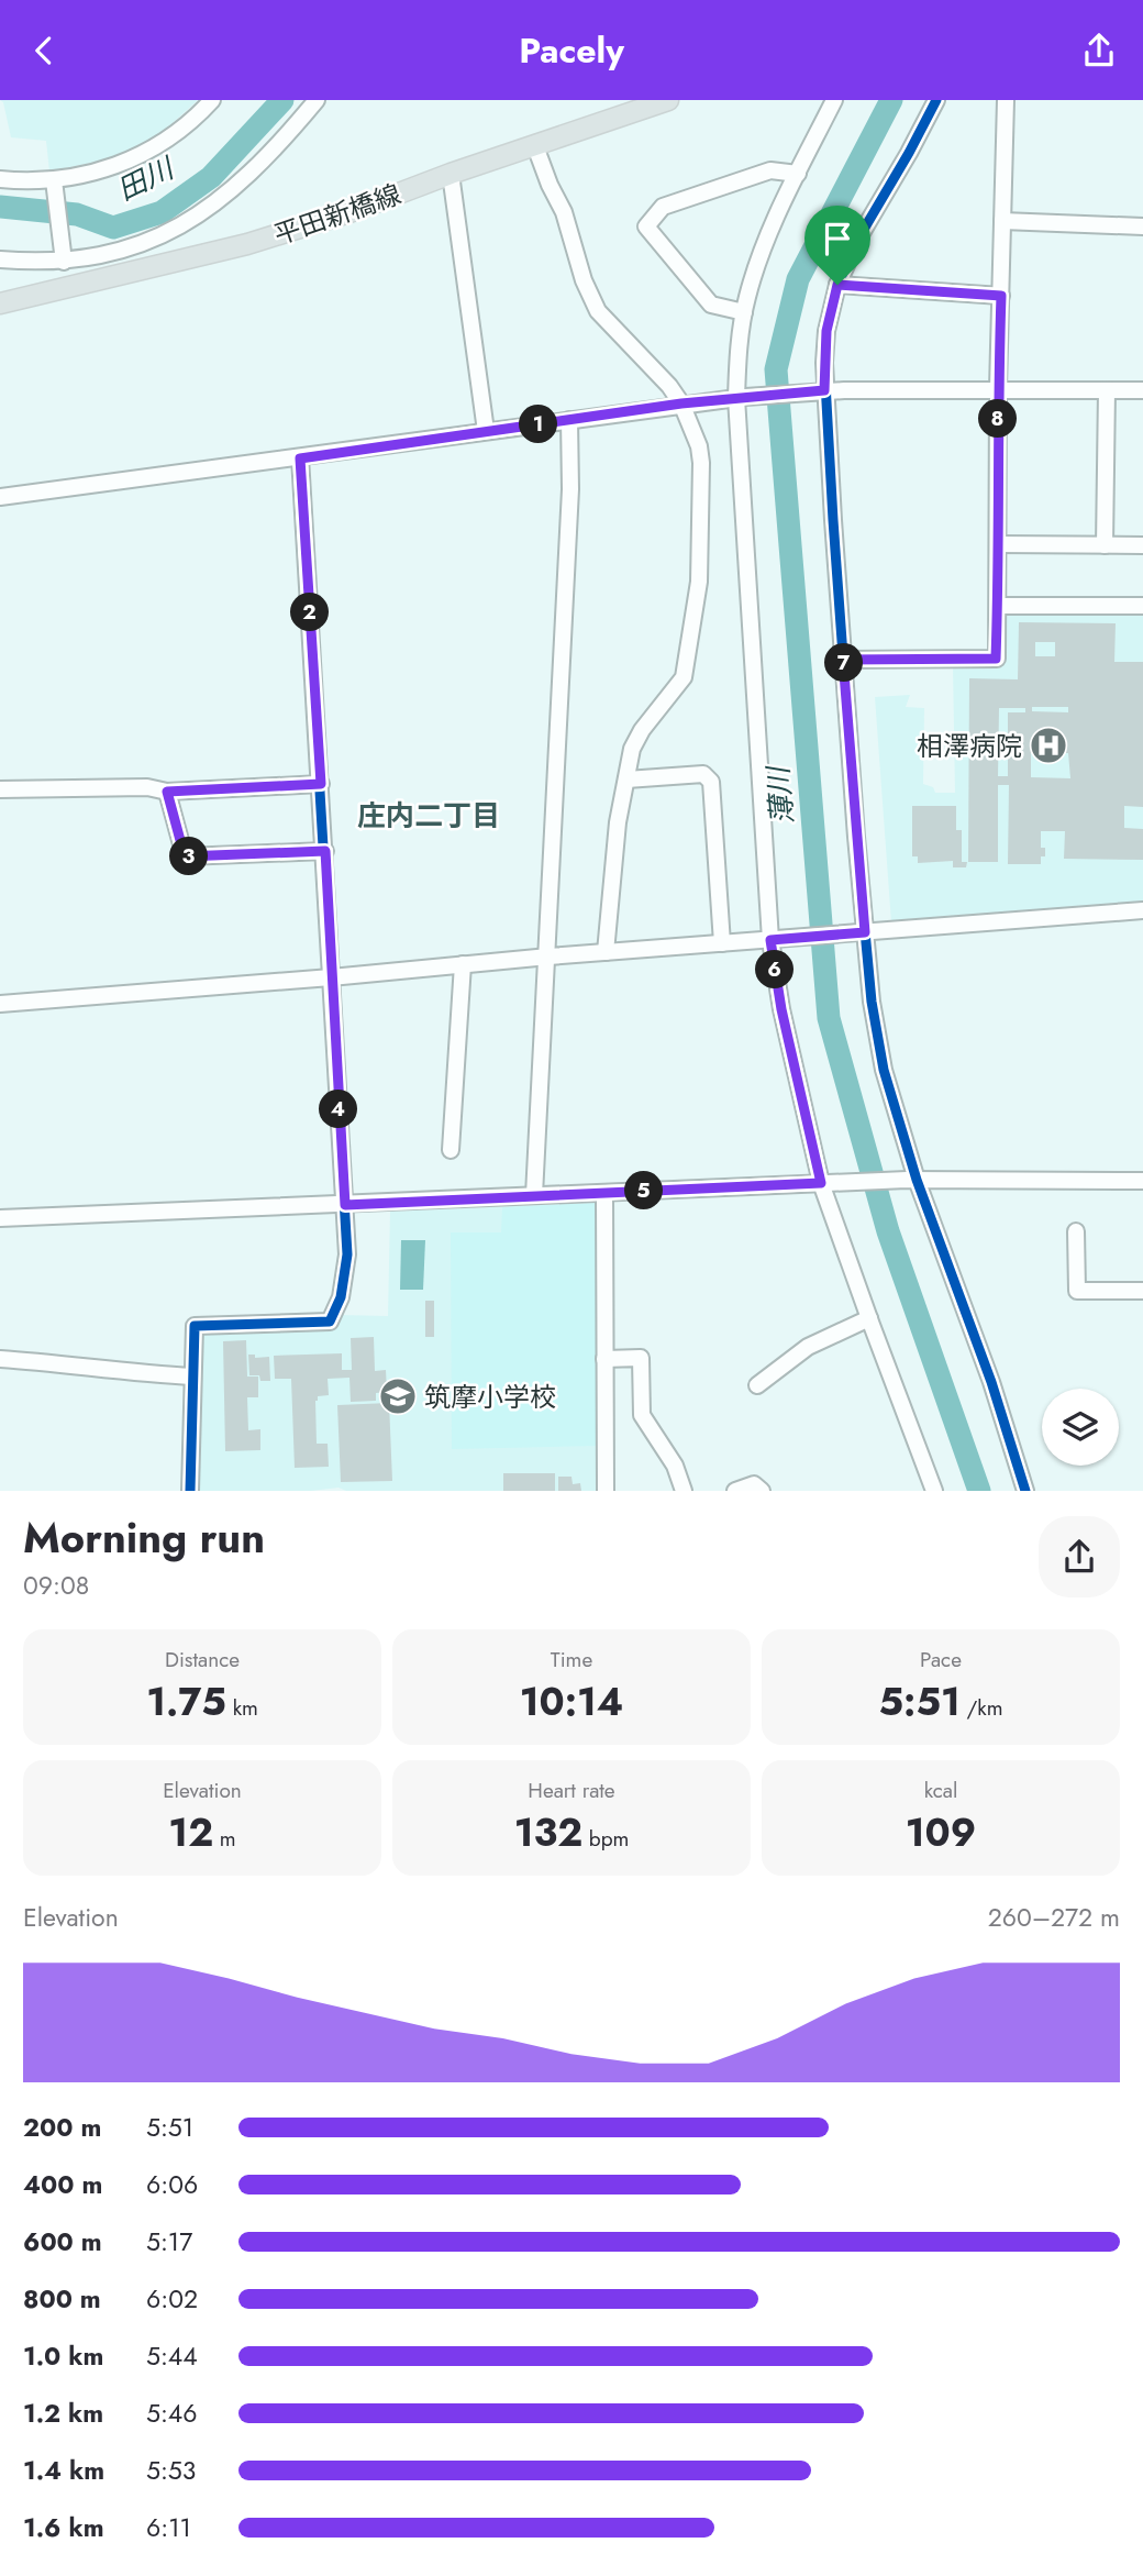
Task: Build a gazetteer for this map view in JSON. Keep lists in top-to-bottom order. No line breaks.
{"streets":{"main road":["平田新橋線"]},"districts":["庄内二丁目"],"water":["田川","薄川"],"places":{"hospital":["相澤病院"],"school or university":["筑摩小学校"]},"page":{"header":"Pacely","pins":["8","1","2","7","3","6","4","5"],"heading":["Morning run","09:08"],"stats":[["Distance","1.75 km"],["Time","10:14"],["Pace","5:51 /km"],["Elevation","12 m"],["Heart rate","132 bpm"],["kcal","109"]],"chart":["Elevation","260–272 m"],"list":[{"name":"200 m","note":"5:51"},{"name":"400 m","note":"6:06"},{"name":"600 m","note":"5:17"},{"name":"800 m","note":"6:02"},{"name":"1.0 km","note":"5:44"},{"name":"1.2 km","note":"5:46"},{"name":"1.4 km","note":"5:53"},{"name":"1.6 km","note":"6:11"}]}}
